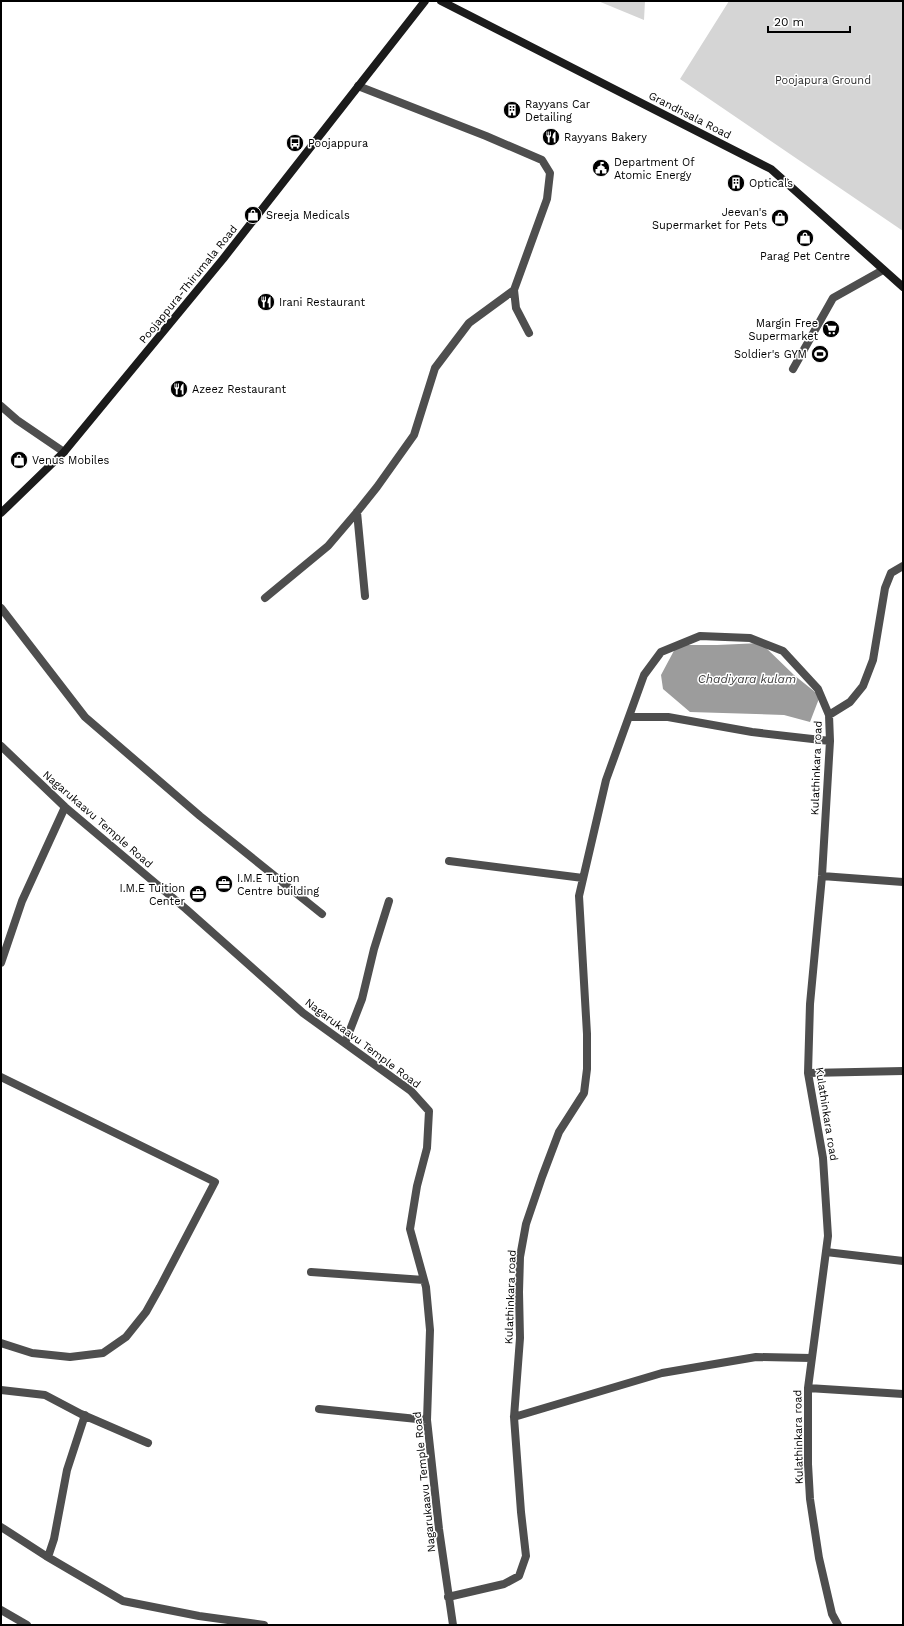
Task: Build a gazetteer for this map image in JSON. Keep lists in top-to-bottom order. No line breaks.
{"streets":{"main road":["Grandhsala Road","Poojappura-Thirumala Road"],"street":["Kulathinkara road","Nagarukaavu Temple Road"]},"crossings":[["Kulathinkara road","Nagarukaavu Temple Road"]],"water":["Chadiyara kulam"],"parks":["Poojapura Ground"],"places":{"building":["Rayyans Car Detailing","Opticals"],"restaurant":["Rayyans Bakery","Irani Restaurant","Azeez Restaurant"],"bus stop":["Poojappura"],"public building":["Department Of Atomic Energy"],"shop":["Sreeja Medicals","Jeevan's Supermarket for Pets","Parag Pet Centre","Venus Mobiles"],"supermarket":["Margin Free Supermarket"],"sports":["Soldier's GYM"],"office":["I.M.E Tution Centre building","I.M.E Tuition Center"]},"scale_bar":"20 m"}
